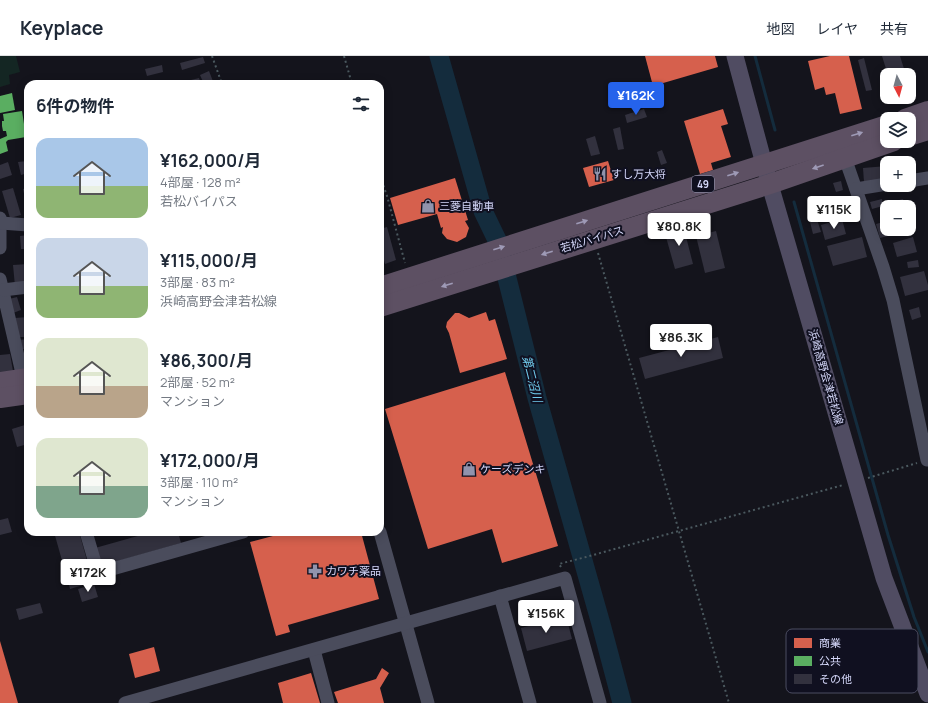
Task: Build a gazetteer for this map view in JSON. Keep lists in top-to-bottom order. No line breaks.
{"streets":{"highway":["49","若松バイパス"],"main road":["浜崎高野会津若松線"]},"crossings":[["若松バイパス","浜崎高野会津若松線"]],"water":["第二沼川"],"places":{"restaurant":["すし万大将"],"shop":["三菱自動車","ケーズデンキ"],"pharmacy":["カワチ薬品"]},"legend":["商業","公共","その他"],"north":"bottom","page":{"header":"Keyplace","nav":["地図","レイヤ","共有"],"map_buttons":["+","−"],"heading":"6件の物件","price":["¥162K","¥115K","¥80.8K","¥86.3K","¥172K","¥156K"],"list":[{"name":"¥162,000/月","note":"4部屋 · 128 m² · 若松バイパス"},{"name":"¥115,000/月","note":"3部屋 · 83 m² · 浜崎高野会津若松線"},{"name":"¥86,300/月","note":"2部屋 · 52 m² · マンション"},{"name":"¥172,000/月","note":"3部屋 · 110 m² · マンション"}]}}
